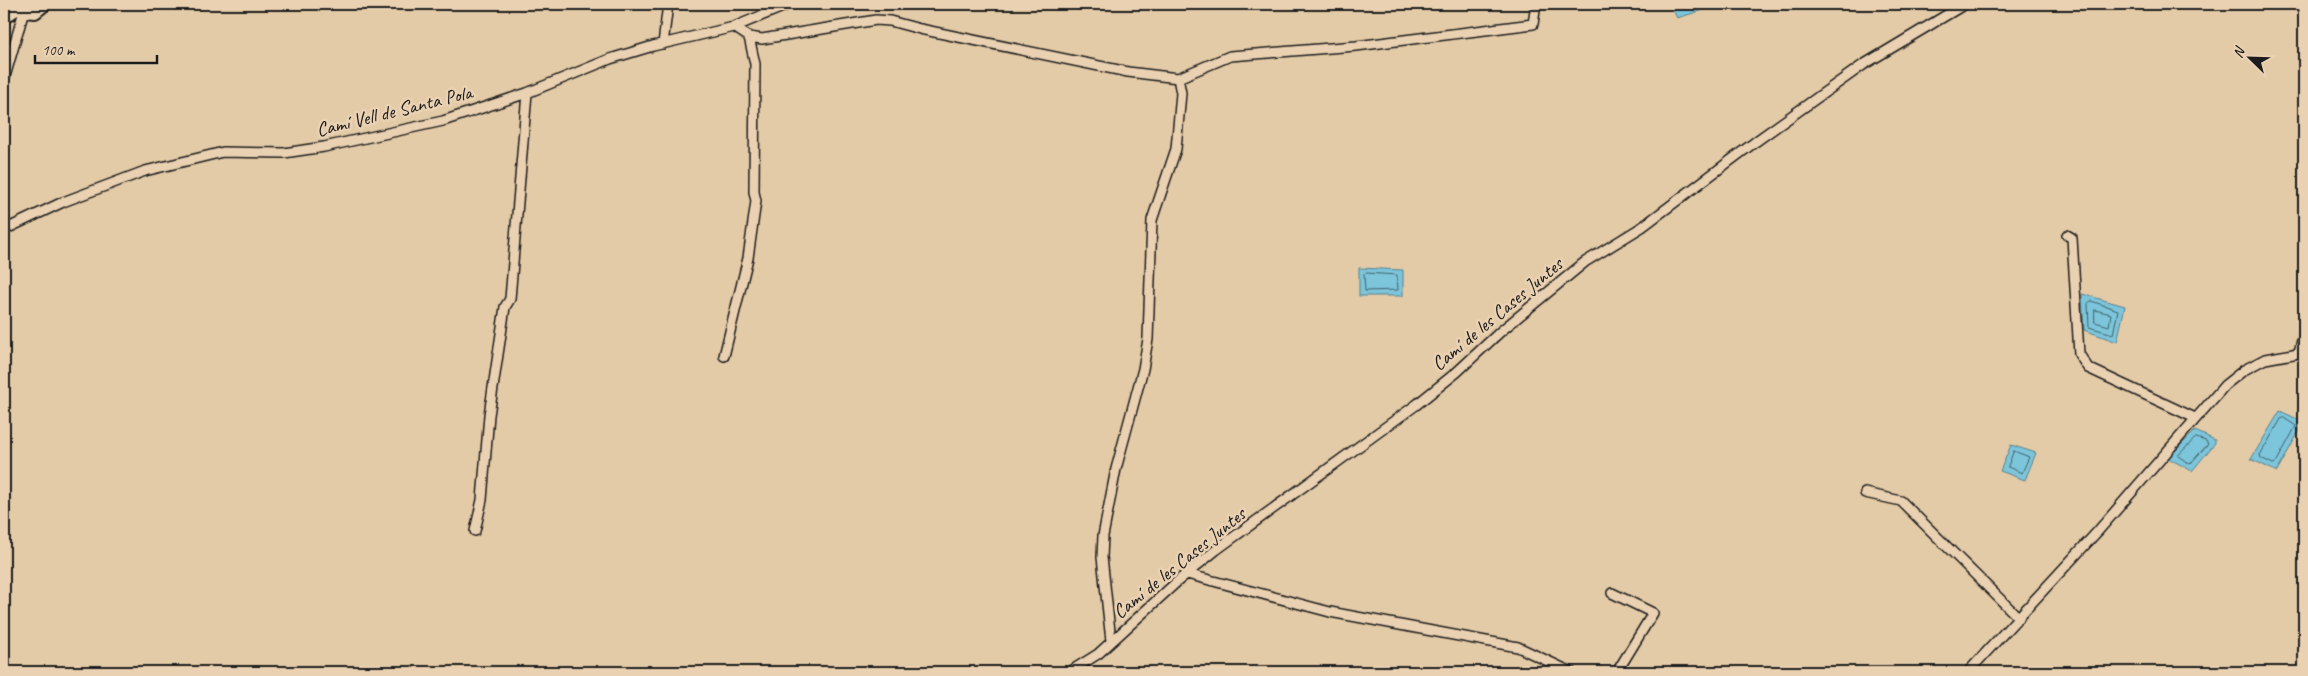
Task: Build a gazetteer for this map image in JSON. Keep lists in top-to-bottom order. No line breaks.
{"streets":{"street":["Camí Vell de Santa Pola","Camí de les Cases Juntes"]},"scale_bar":"100 m","north":"top left"}
